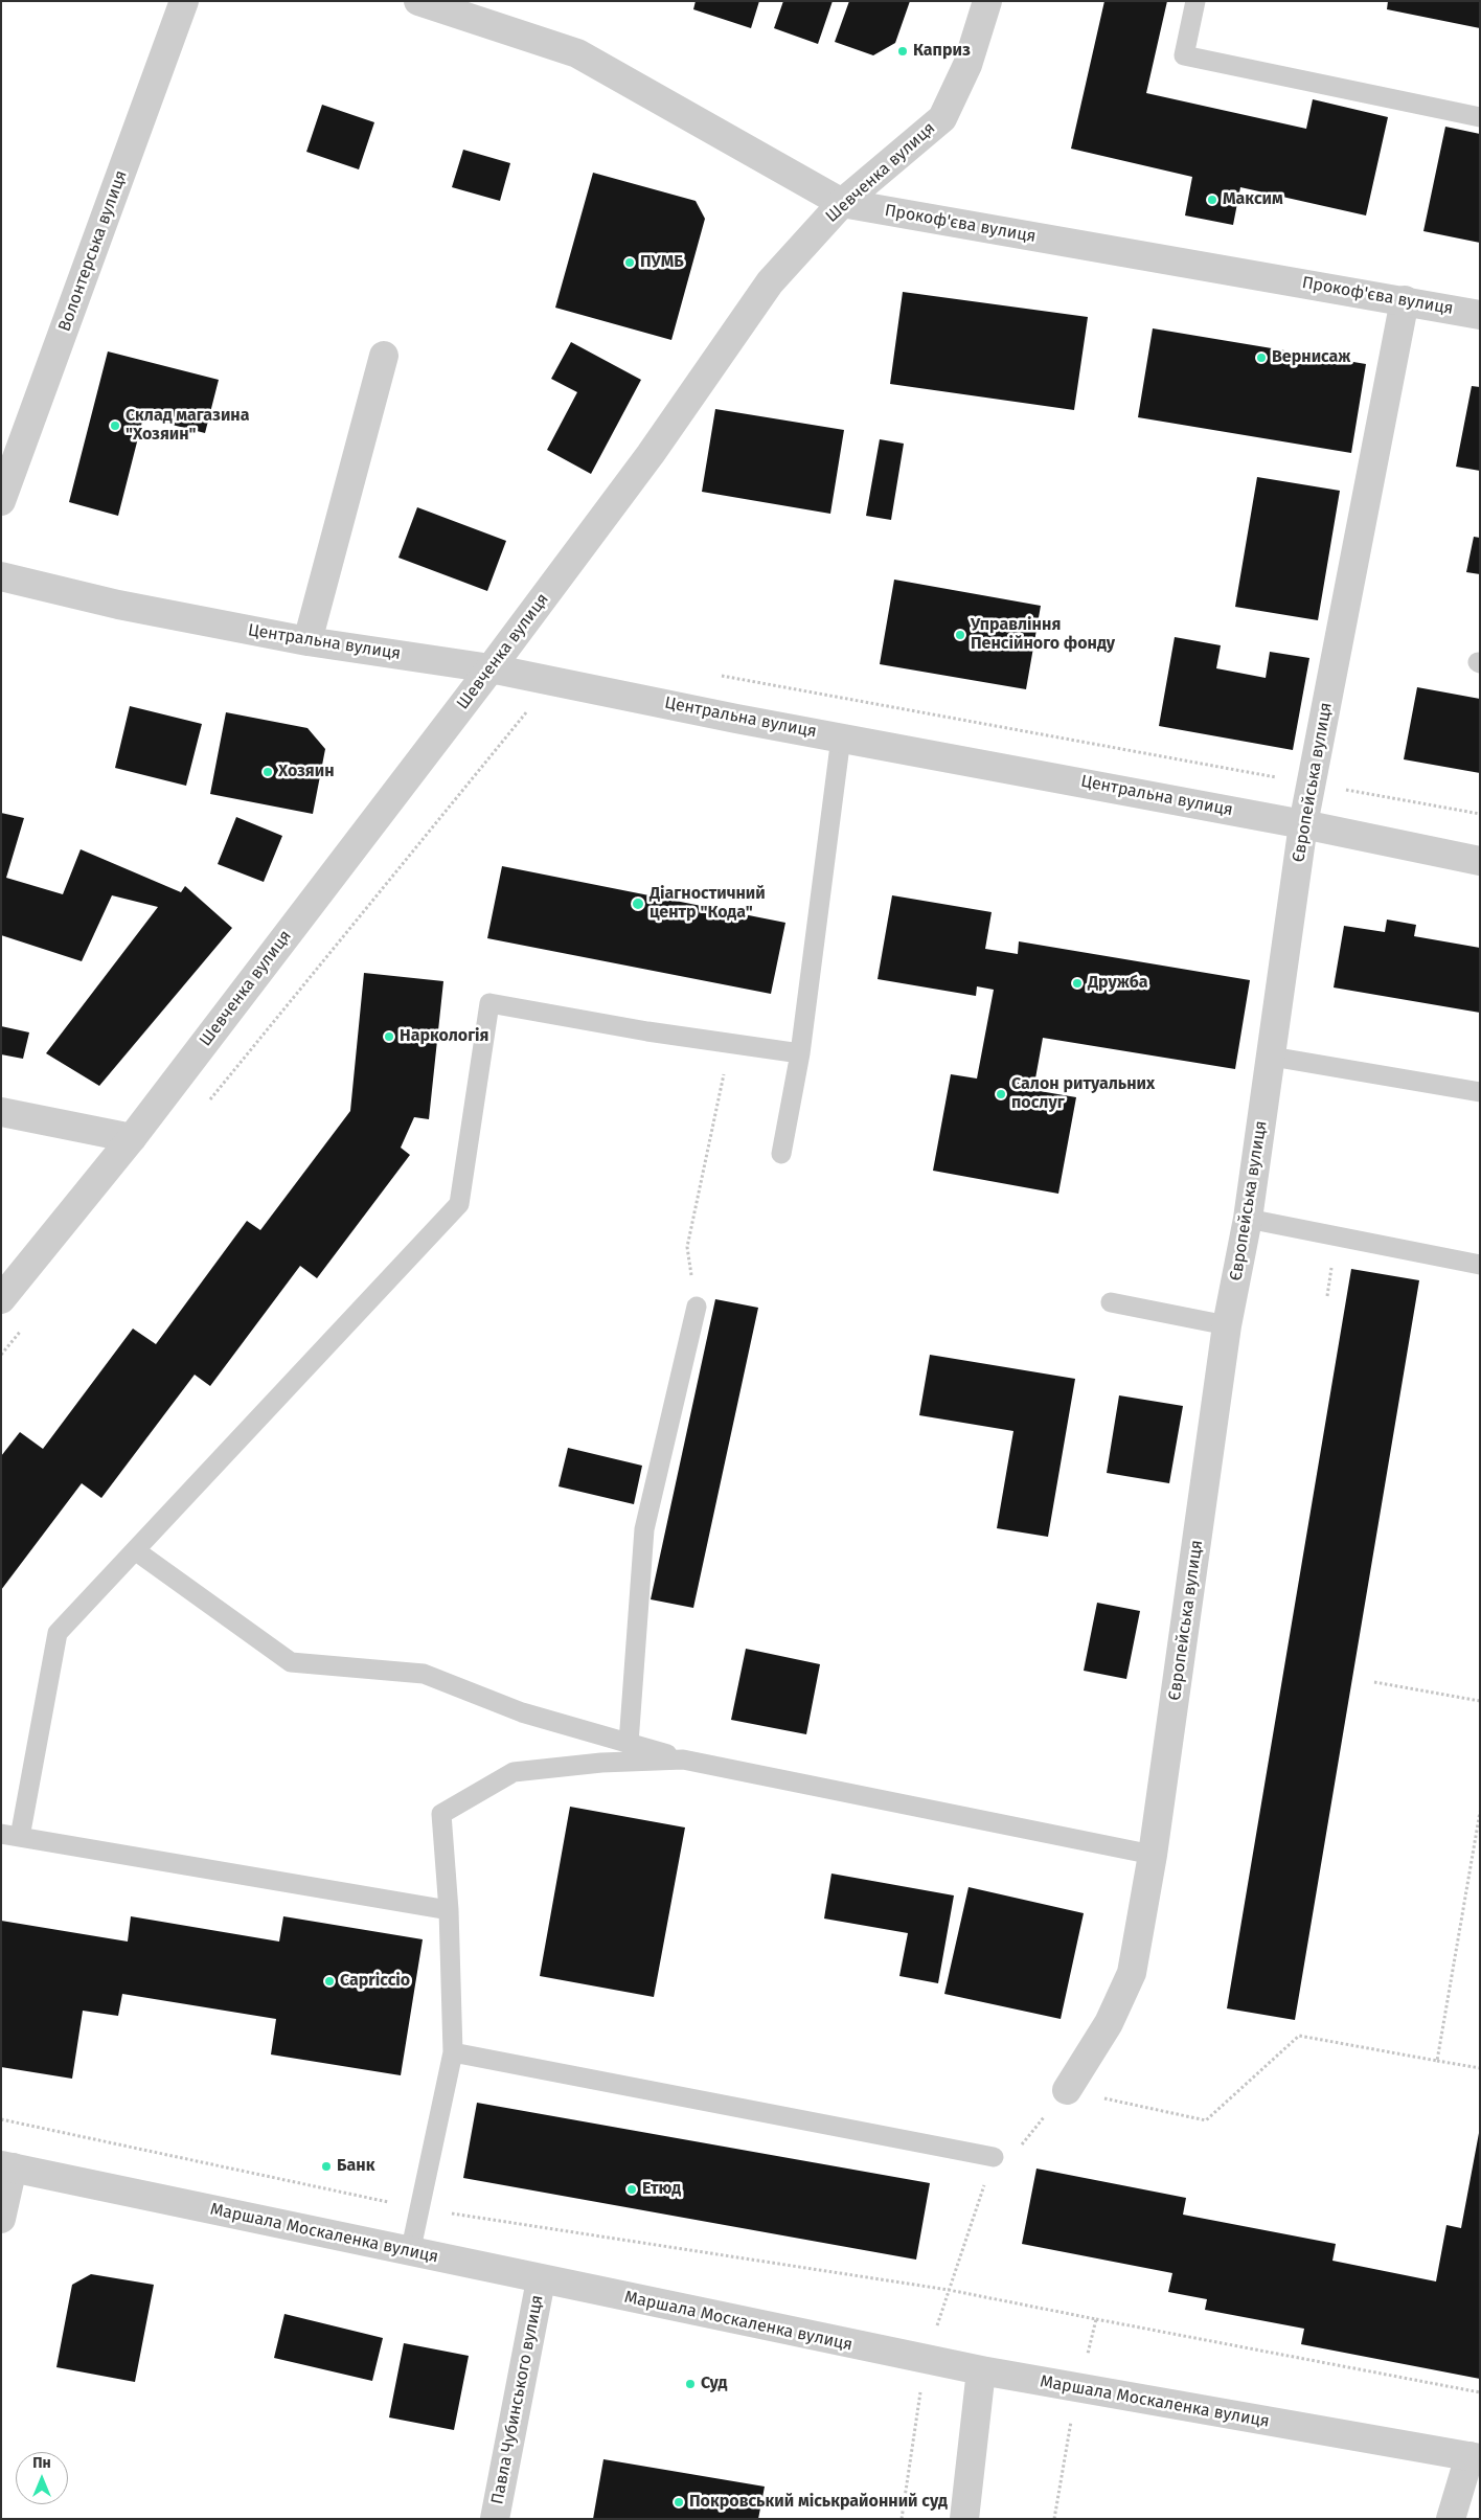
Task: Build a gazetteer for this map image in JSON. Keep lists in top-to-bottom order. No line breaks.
{"streets":{"street":["Шевченка вулиця","Прокоф'єва вулиця","Волонтерська вулиця","Центральна вулиця","Європейська вулиця","Маршала Москаленка вулиця","Павла Чубинського вулиця"]},"crossings":[["Шевченка вулиця","Прокоф'єва вулиця"],["Шевченка вулиця","Центральна вулиця"],["Прокоф'єва вулиця","Європейська вулиця"],["Центральна вулиця","Європейська вулиця"],["Маршала Москаленка вулиця","Павла Чубинського вулиця"]],"places":["Каприз","Максим","ПУМБ","Вернисаж","Склад магазина \"Хозяин\"","Управління Пенсійного фонду","Хозяин","Діагностичний центр \"Кода\"","Дружба","Наркологія","Салон ритуальних послуг","Capriccio","Банк","Етюд","Суд","Покровський міськрайонний суд"],"north":"top"}
